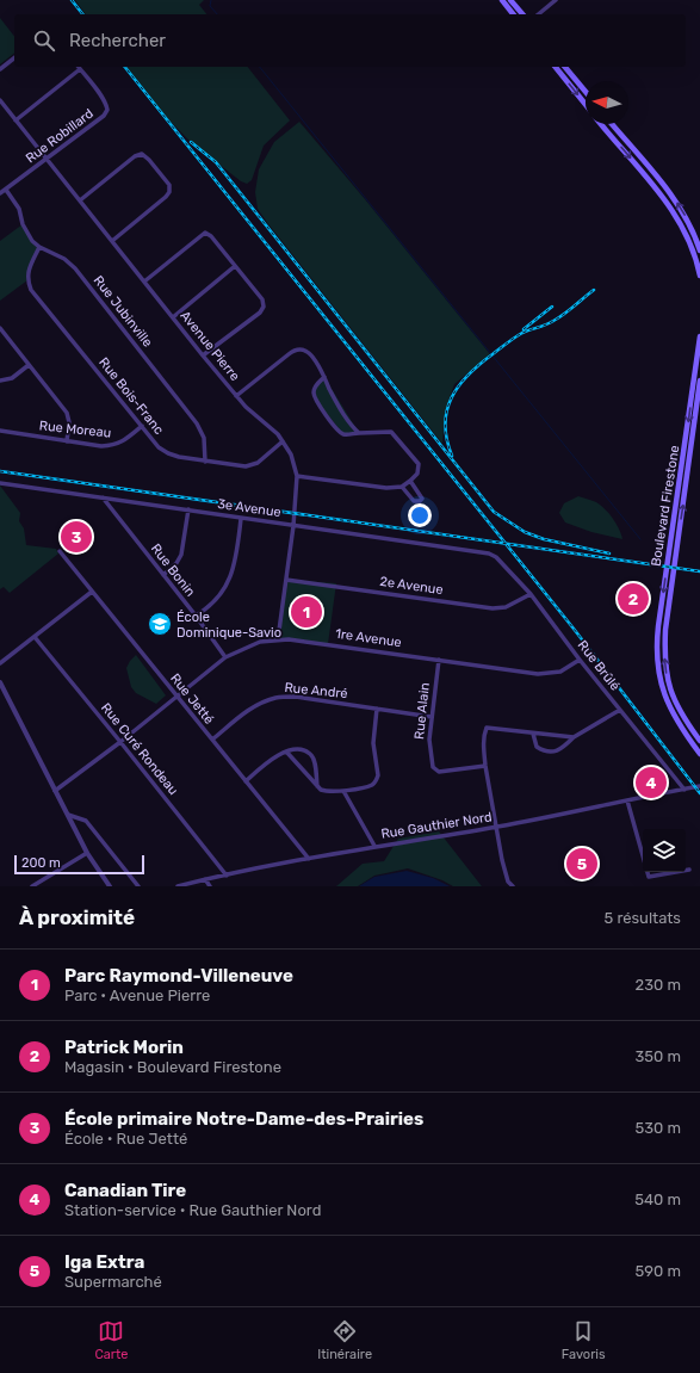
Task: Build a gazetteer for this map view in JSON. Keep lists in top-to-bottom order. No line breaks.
{"streets":{"main road":["Boulevard Firestone"],"street":["Rue Robillard","Rue Jubinville","Avenue Pierre","Rue Bois-Franc","Rue Moreau","3e Avenue","Rue Bonin","2e Avenue","1re Avenue","Rue Brûlé","Rue André","Rue Jetté","Rue Alain","Rue Curé Rondeau","Rue Gauthier Nord"]},"crossings":[["Rue Robillard","Rue Jubinville"],["Rue Robillard","Avenue Pierre"],["Rue Jubinville","Rue Bois-Franc"],["Avenue Pierre","Rue Bois-Franc"],["Avenue Pierre","3e Avenue"],["Avenue Pierre","2e Avenue"],["Avenue Pierre","1re Avenue"],["Rue Bois-Franc","Rue Moreau"],["3e Avenue","Rue Bonin"],["3e Avenue","Rue Brûlé"],["Rue Bonin","1re Avenue"],["2e Avenue","Rue Brûlé"],["1re Avenue","Rue Brûlé"],["1re Avenue","Rue Jetté"],["1re Avenue","Rue Alain"],["1re Avenue","Rue Curé Rondeau"],["Rue Brûlé","Rue Gauthier Nord"],["Rue André","Rue Jetté"],["Rue André","Rue Alain"],["Rue Jetté","Rue Gauthier Nord"],["Rue Curé Rondeau","Rue Gauthier Nord"]],"places":{"school or university":["École Dominique-Savio"]},"scale_bar":"200 m","north":"left","page":{"search":"Rechercher","pins":["3","2","1","4","5"],"scale":"200 m","heading":["À proximité","5 résultats"],"list":[{"mark":"1","name":"Parc Raymond-Villeneuve","note":"Parc · Avenue Pierre","value":"230 m"},{"mark":"2","name":"Patrick Morin","note":"Magasin · Boulevard Firestone","value":"350 m"},{"mark":"3","name":"École primaire Notre-Dame-des-Prairies","note":"École · Rue Jetté","value":"530 m"},{"mark":"4","name":"Canadian Tire","note":"Station-service · Rue Gauthier Nord","value":"540 m"},{"mark":"5","name":"Iga Extra","note":"Supermarché","value":"590 m"}],"nav":["Carte","Itinéraire","Favoris"]}}
